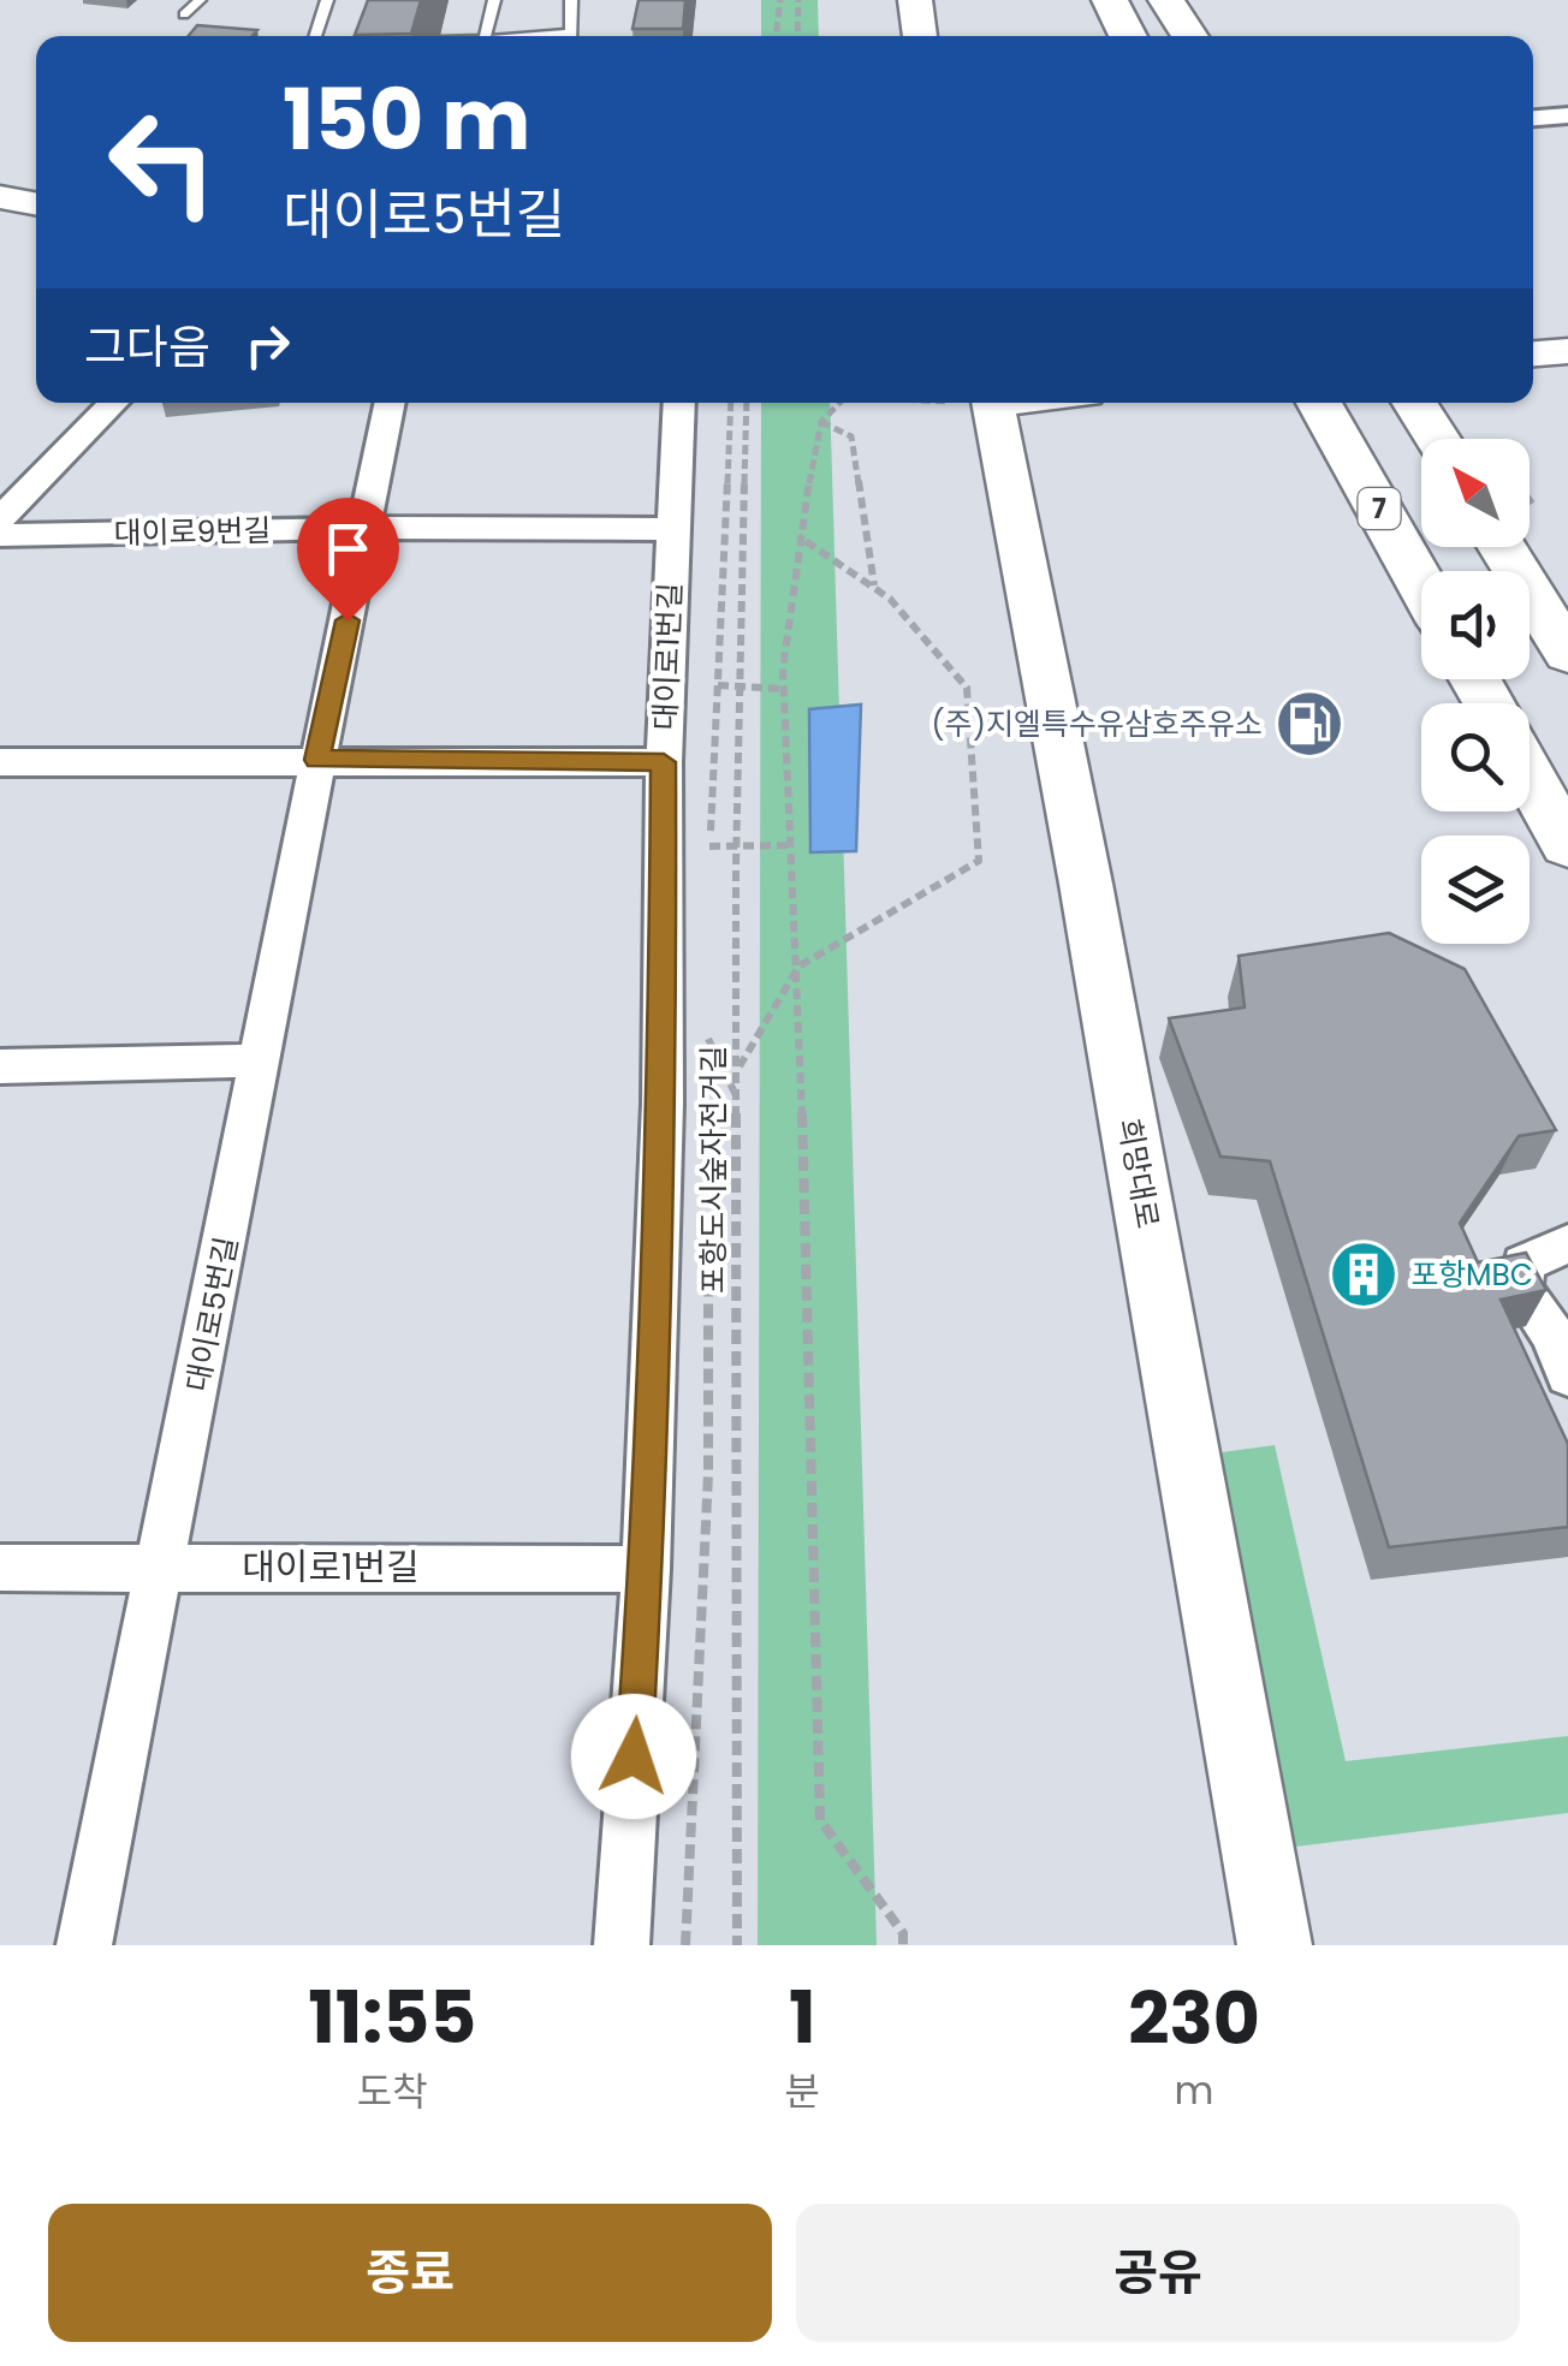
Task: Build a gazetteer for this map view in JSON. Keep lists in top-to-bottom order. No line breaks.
{"streets":{"main road":["7"],"street":["대이로9번길","대이로1번길","희망대로","대이로5번길"],"path":["포항도시숲자전거길"]},"crossings":[["대이로9번길","대이로1번길"],["대이로9번길","대이로5번길"],["대이로1번길","대이로5번길"]],"places":{"fuel station":["(주)지엘특수유삼호주유소"],"building":["포항MBC"]},"north":"top left","page":{"turn":["150 m","대이로5번길"],"then":"그다음","eta":["11:55","도착","1","분","230","m"],"buttons":["종료","공유"]}}
